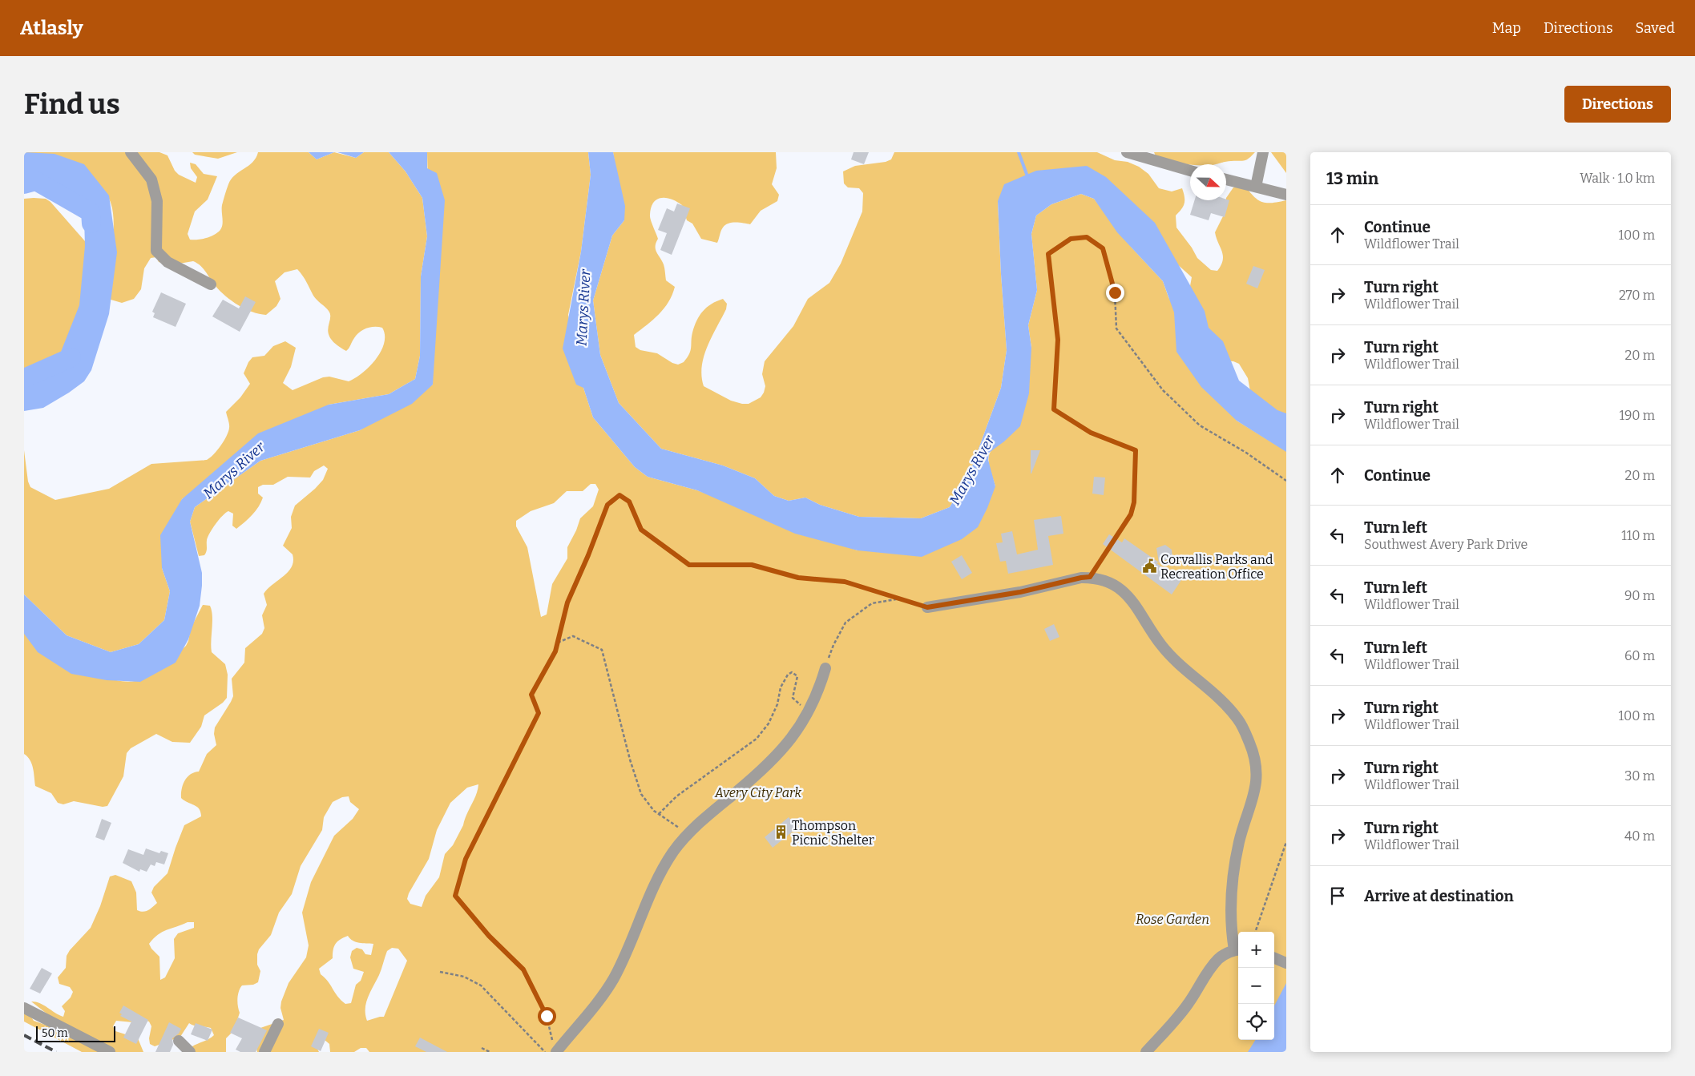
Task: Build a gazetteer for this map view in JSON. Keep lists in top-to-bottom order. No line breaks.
{"water":["Marys River"],"parks":["Avery City Park","Rose Garden"],"places":{"public building":["Corvallis Parks and Recreation Office"],"building":["Thompson Picnic Shelter"]},"scale_bar":"50 m","north":"right","page":{"header":"Atlasly","nav":["Map","Directions","Saved"],"buttons":"Directions","title":"Find us","heading":["13 min","Walk · 1.0 km"],"list":[["Continue","Wildflower Trail","100 m"],["Turn right","Wildflower Trail","270 m"],["Turn right","Wildflower Trail","20 m"],["Turn right","Wildflower Trail","190 m"],["Continue","20 m"],["Turn left","Southwest Avery Park Drive","110 m"],["Turn left","Wildflower Trail","90 m"],["Turn left","Wildflower Trail","60 m"],["Turn right","Wildflower Trail","100 m"],["Turn right","Wildflower Trail","30 m"],["Turn right","Wildflower Trail","40 m"],"Arrive at destination"],"map_buttons":["+","−"],"scale":"50 m"}}
